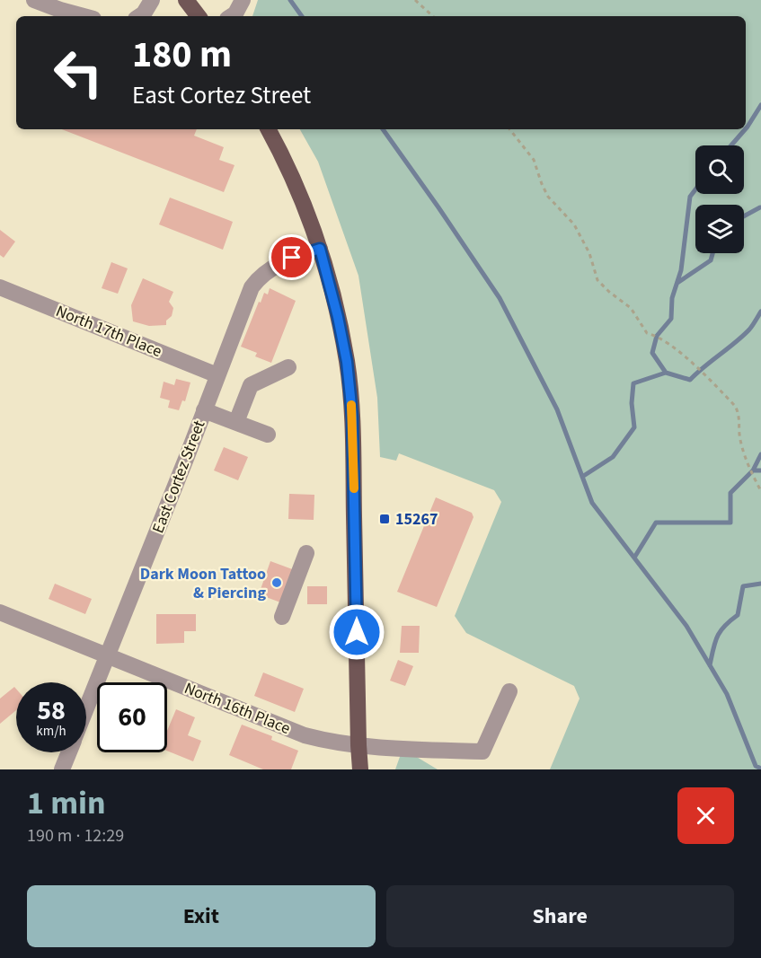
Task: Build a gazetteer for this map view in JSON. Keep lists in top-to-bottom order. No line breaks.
{"streets":{"street":["North 17th Place","East Cortez Street","North 16th Place"]},"crossings":[["North 17th Place","East Cortez Street"],["East Cortez Street","North 16th Place"]],"places":{"transit":["15267"],"other":["Dark Moon Tattoo & Piercing"]},"page":{"turn":["180 m","East Cortez Street"],"speed":"58 km/h","limit":"60","heading":["1 min","190 m · 12:29"],"buttons":["Exit","Share"]}}
